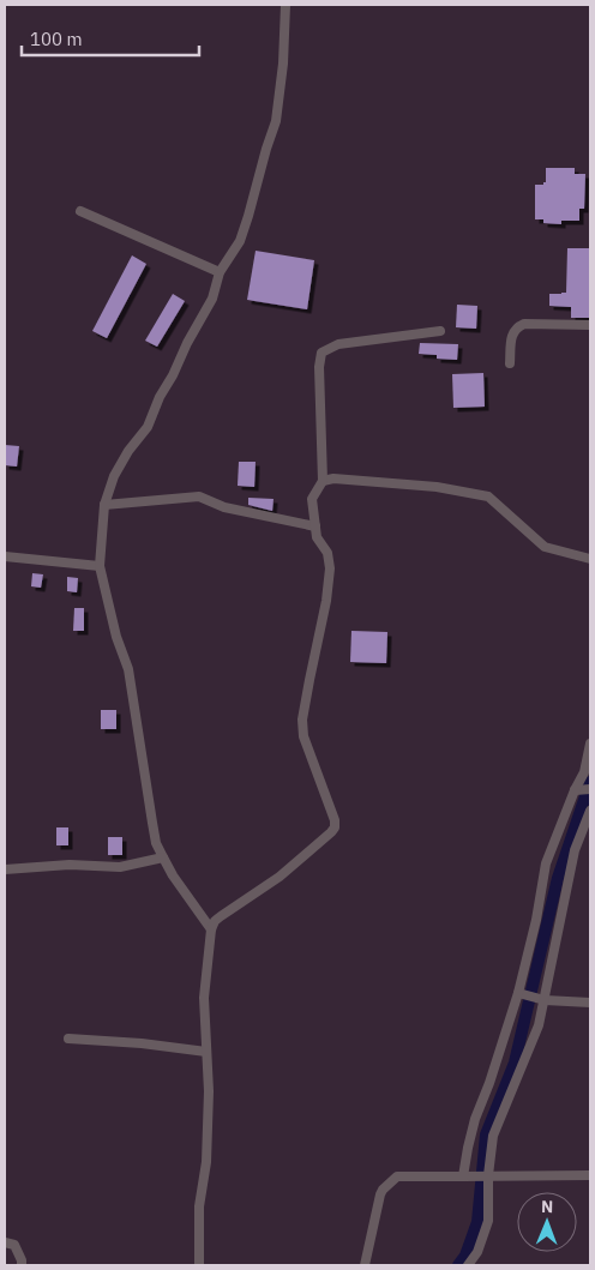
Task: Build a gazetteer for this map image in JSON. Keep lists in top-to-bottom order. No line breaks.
{"scale_bar":"100 m","north":"top"}
